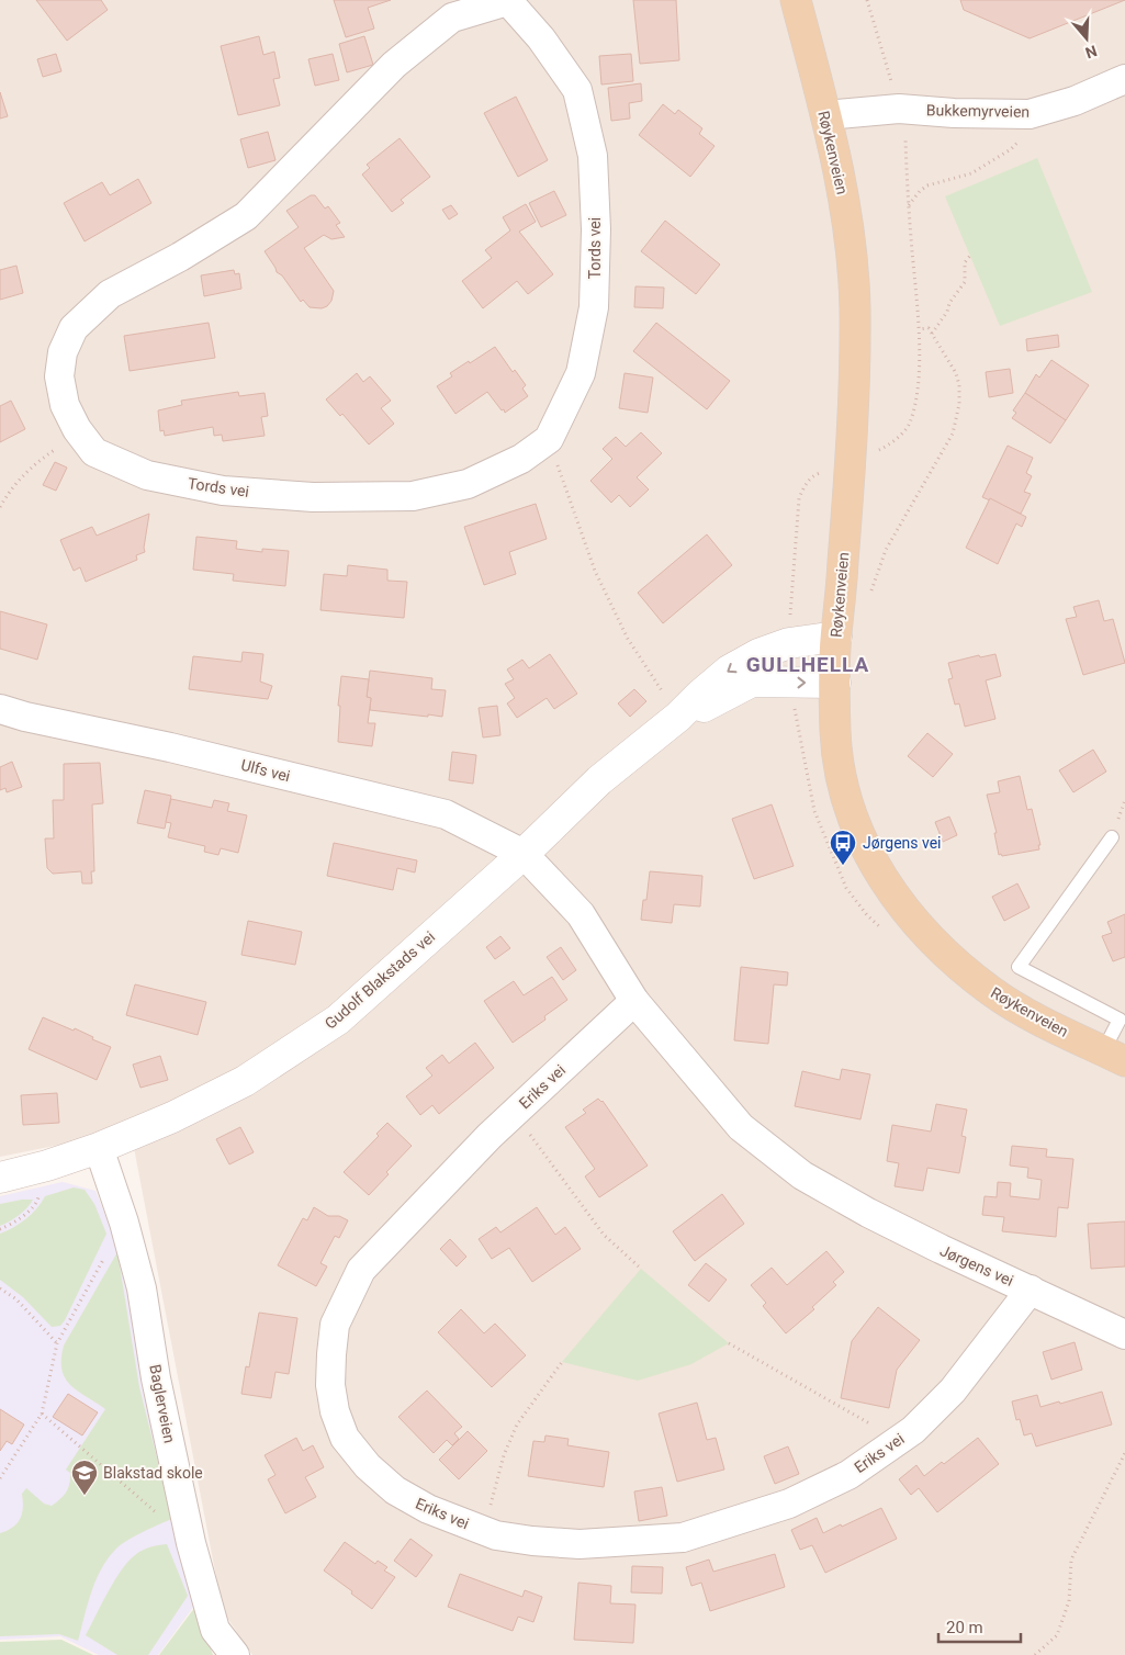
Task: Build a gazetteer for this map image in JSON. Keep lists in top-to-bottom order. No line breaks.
{"streets":{"main road":["Røykenveien"],"street":["Bukkemyrveien","Tords vei","Ulfs vei","Gudolf Blakstads vei","Eriks vei","Jørgens vei","Baglerveien"]},"crossings":[["Bukkemyrveien","Røykenveien"],["Røykenveien","Gudolf Blakstads vei"],["Ulfs vei","Gudolf Blakstads vei"],["Ulfs vei","Jørgens vei"],["Gudolf Blakstads vei","Jørgens vei"],["Gudolf Blakstads vei","Baglerveien"],["Eriks vei","Jørgens vei"]],"districts":["GULLHELLA"],"places":{"bus stop":["Jørgens vei"],"school or university":["Blakstad skole"]},"scale_bar":"20 m","north":"bottom"}
